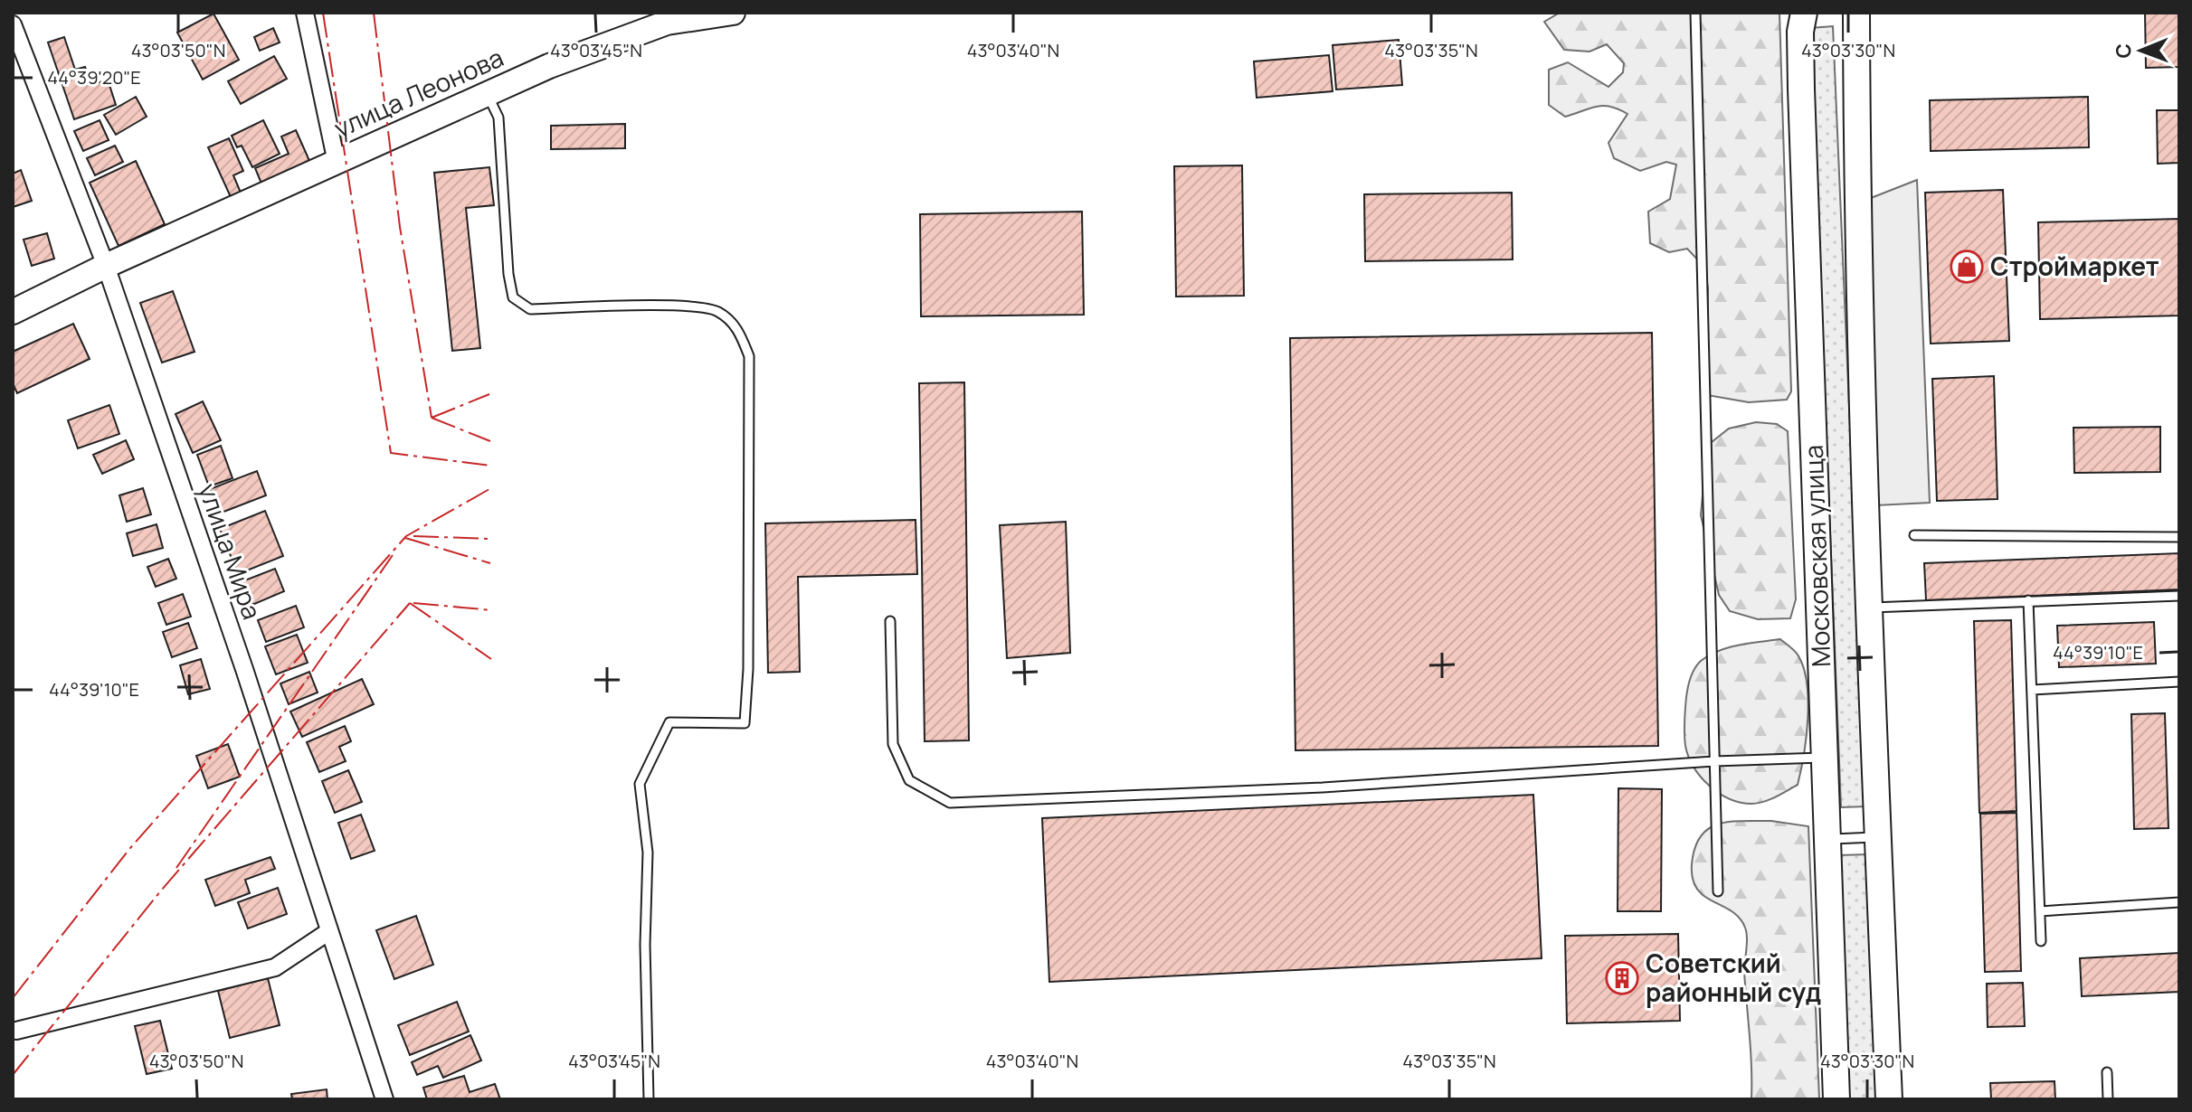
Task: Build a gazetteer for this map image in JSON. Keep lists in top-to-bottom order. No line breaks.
{"streets":{"main road":["Московская улица"],"street":["улица Леонова","улица Мира"]},"places":{"shop":["Строймаркет"],"building":["Советский районный суд"]},"north":"left","coordinates":["43°03'50\"N","43°03'45\"N","43°03'40\"N","43°03'35\"N","43°03'30\"N","44°39'20\"E","44°39'10\"E"]}
